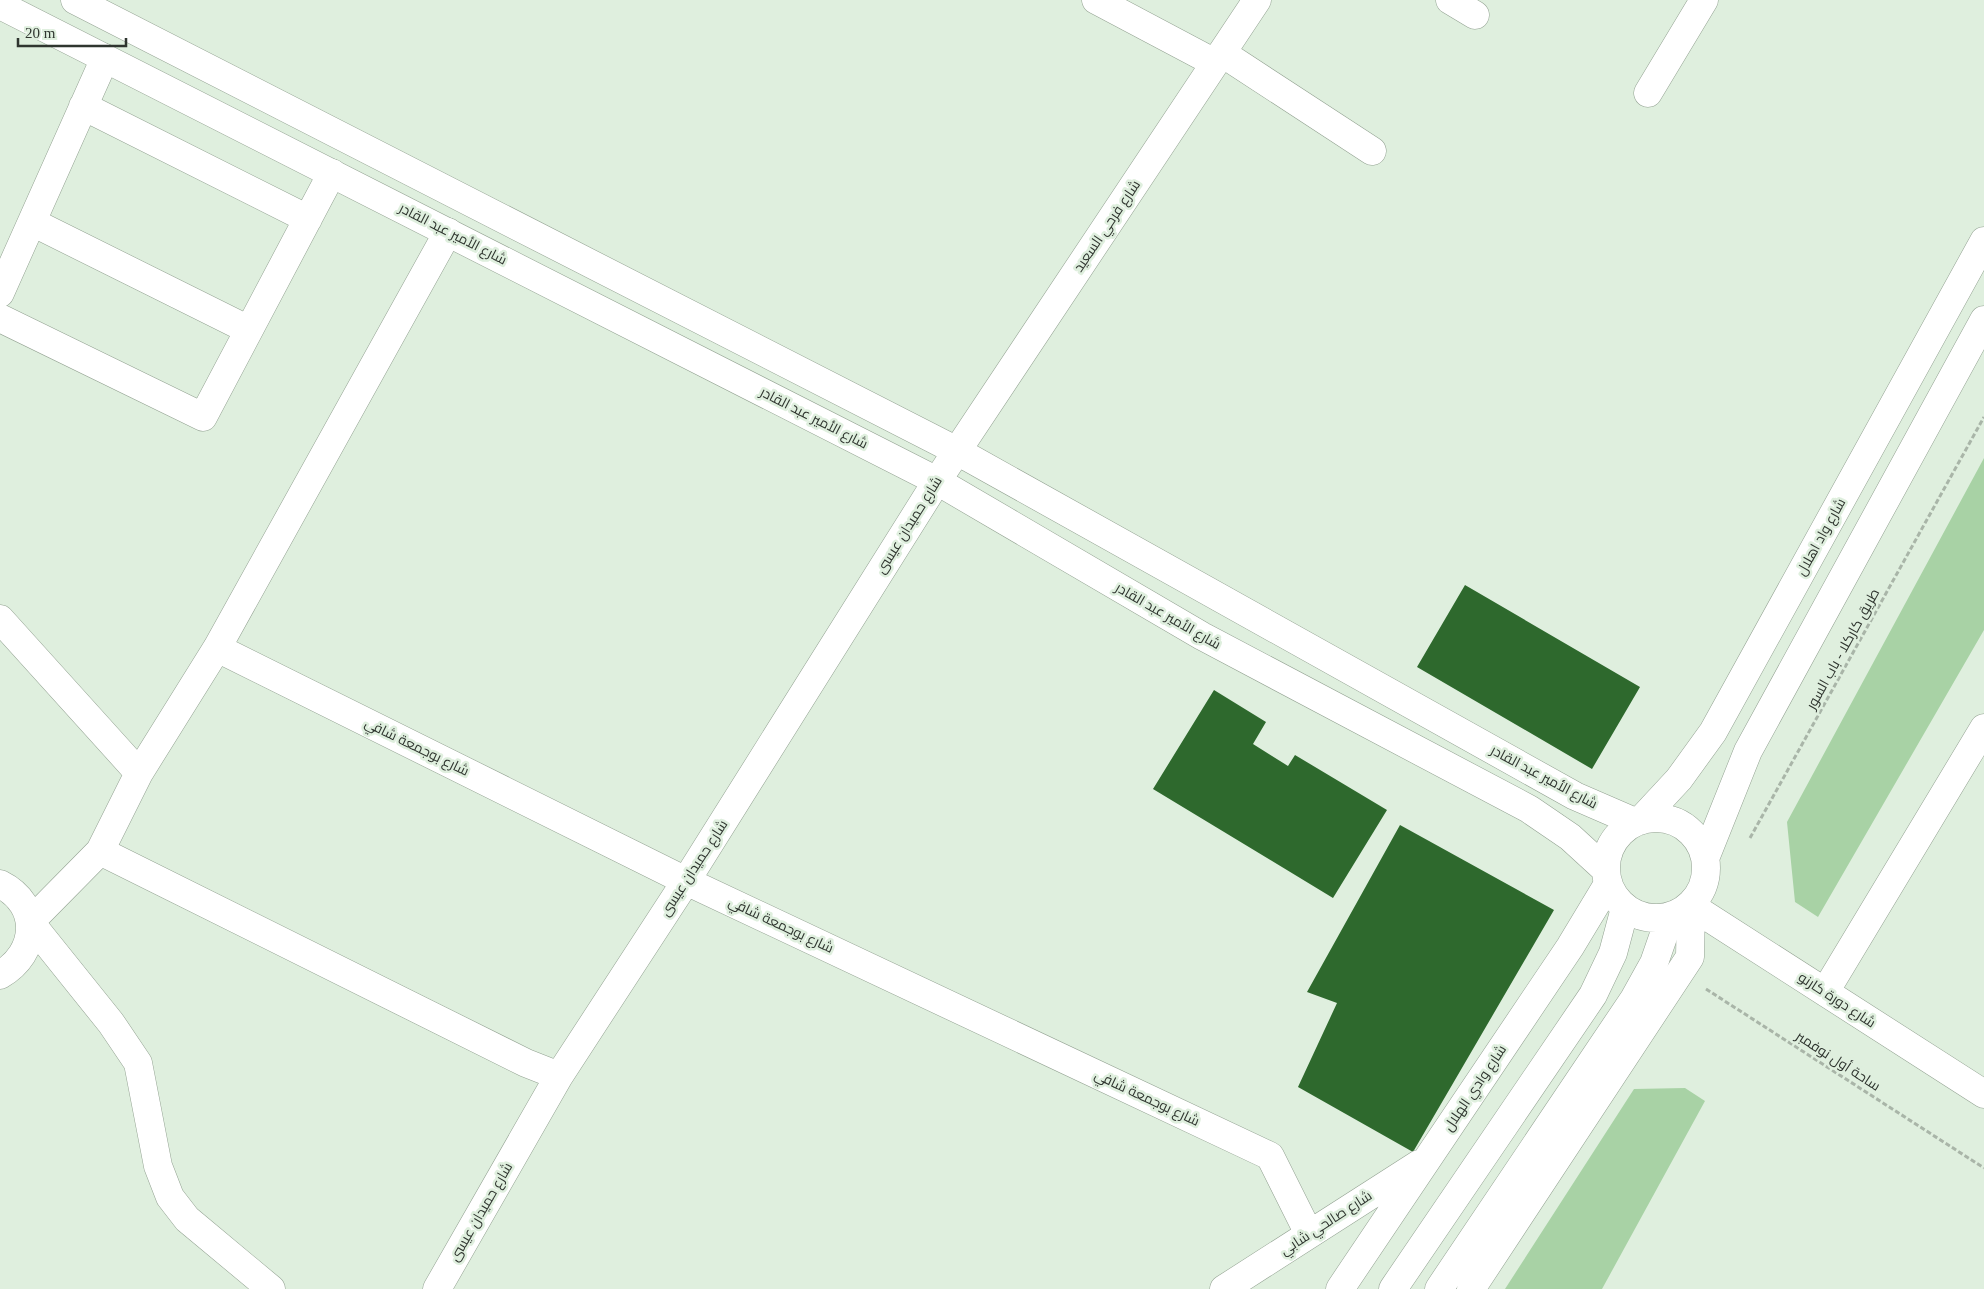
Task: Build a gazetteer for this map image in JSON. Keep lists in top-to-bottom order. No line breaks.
{"streets":{"street":["شارع فرحي السعيد","شارع الأمير عبد القادر","شارع حميدان عيسى","شارع واد اهلال","شارع بوجمعة شافي","شارع دورة كارنو","شارع وادي الهلال","شارع صالحي شابي"],"path":["طريق كاركلا - باب السور","ساحة أول نوفمبر"]},"crossings":[["شارع فرحي السعيد","شارع الأمير عبد القادر"],["شارع فرحي السعيد","شارع حميدان عيسى"],["شارع الأمير عبد القادر","شارع حميدان عيسى"],["شارع الأمير عبد القادر","شارع واد اهلال"],["شارع الأمير عبد القادر","شارع دورة كارنو"],["شارع الأمير عبد القادر","شارع وادي الهلال"],["شارع حميدان عيسى","شارع بوجمعة شافي"],["شارع واد اهلال","شارع دورة كارنو"],["شارع واد اهلال","شارع وادي الهلال"],["شارع بوجمعة شافي","شارع صالحي شابي"],["شارع دورة كارنو","شارع وادي الهلال"],["شارع وادي الهلال","شارع صالحي شابي"]],"scale_bar":"20 m"}
